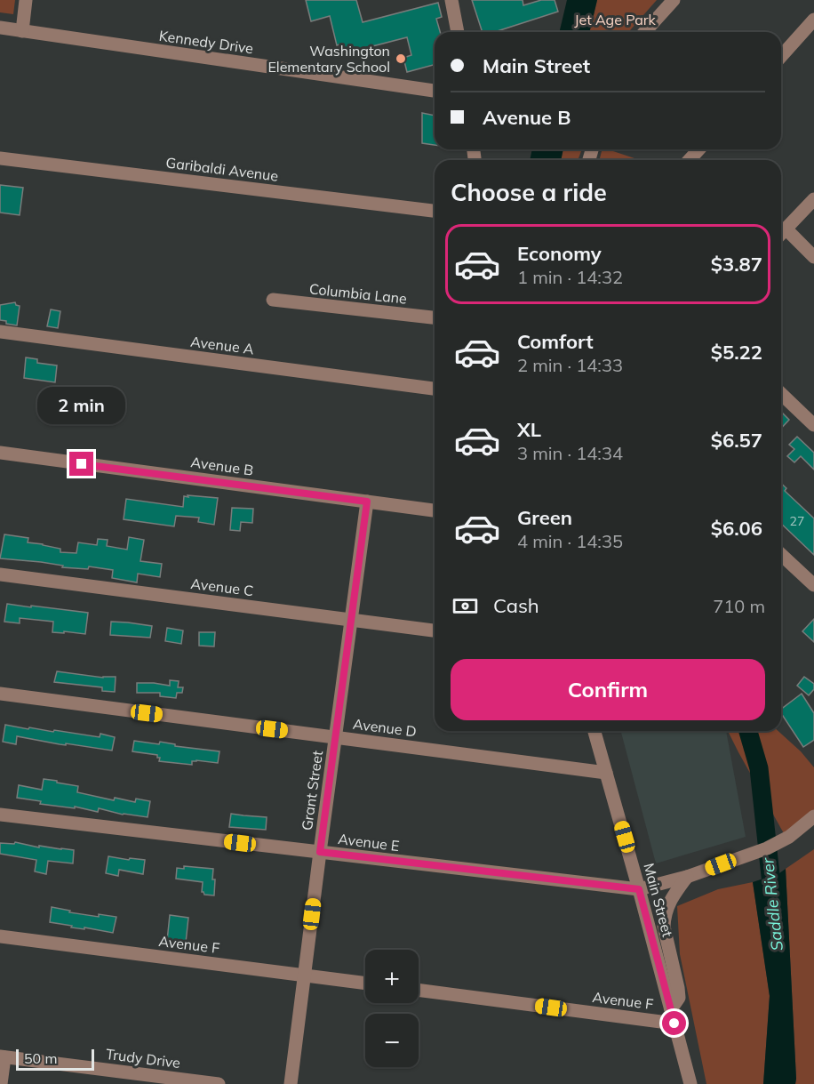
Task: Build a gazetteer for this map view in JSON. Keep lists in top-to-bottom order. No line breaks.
{"streets":{"street":["Kennedy Drive","Garibaldi Avenue","Columbia Lane","Avenue A","Avenue B","Avenue C","Avenue D","Grant Street","Avenue E","Main Street","Avenue F","Trudy Drive"]},"crossings":[["Avenue B","Grant Street"],["Avenue C","Grant Street"],["Avenue D","Grant Street"],["Avenue D","Main Street"],["Grant Street","Avenue E"],["Grant Street","Avenue F"],["Avenue E","Main Street"],["Main Street","Avenue F"]],"water":["Saddle River"],"parks":["Jet Age Park"],"places":["Washington Elementary School"],"house_numbers":["27"],"scale_bar":"50 m","page":{"banner":["Main Street","Avenue B"],"heading":"Choose a ride","list":[{"name":"Economy","note":"1 min · 14:32","value":"$3.87"},{"name":"Comfort","note":"2 min · 14:33","value":"$5.22"},{"name":"XL","note":"3 min · 14:34","value":"$6.57"},{"name":"Green","note":"4 min · 14:35","value":"$6.06"}],"bubble":"2 min","pay":["Cash","710 m"],"buttons":"Confirm","map_buttons":["+","−"],"scale":"50 m"}}
